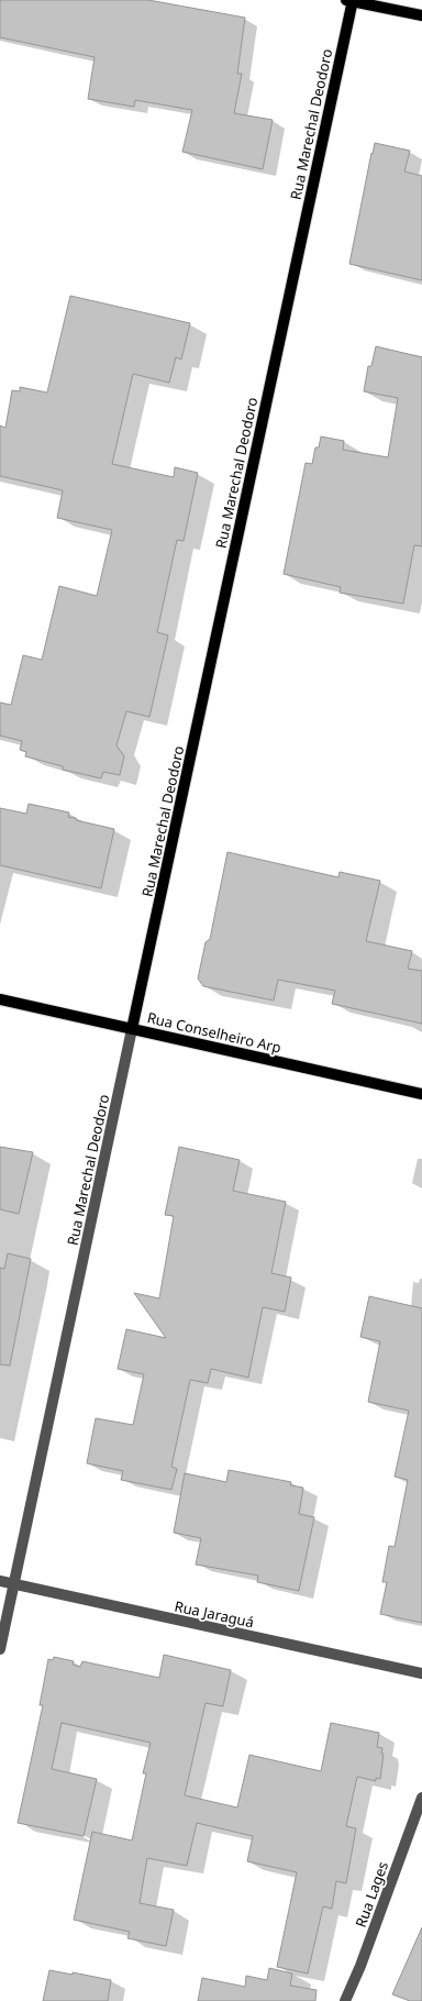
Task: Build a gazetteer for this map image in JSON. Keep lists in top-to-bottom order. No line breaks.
{"streets":{"main road":["Rua Marechal Deodoro","Rua Conselheiro Arp"],"street":["Rua Jaraguá","Rua Lages"]},"crossings":[["Rua Marechal Deodoro","Rua Conselheiro Arp"],["Rua Marechal Deodoro","Rua Jaraguá"]]}
